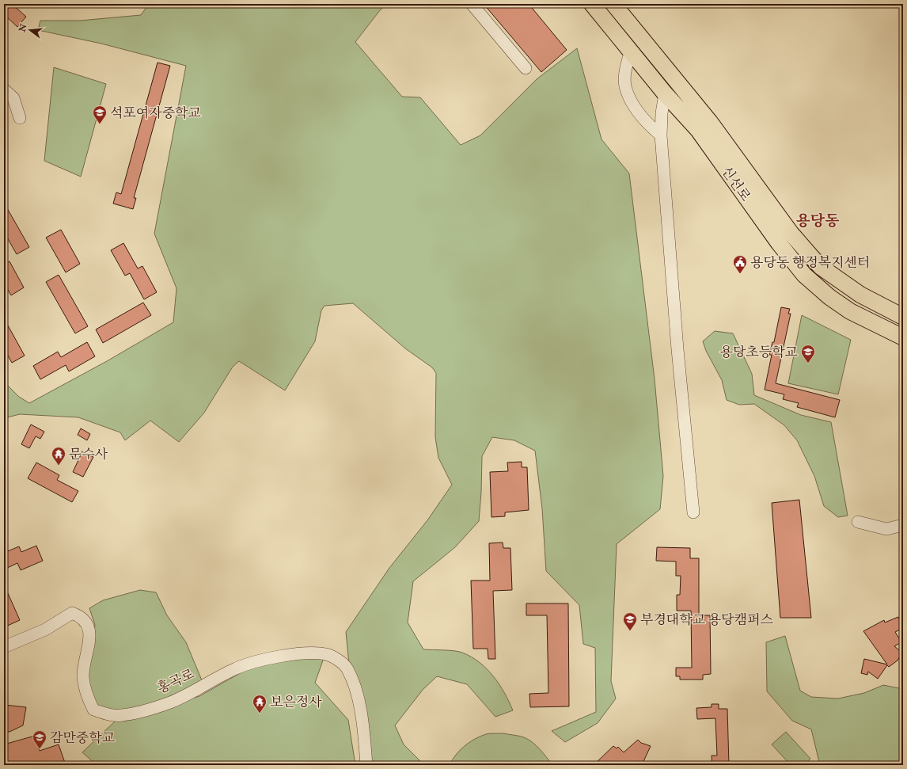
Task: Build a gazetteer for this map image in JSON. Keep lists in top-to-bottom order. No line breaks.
{"streets":{"main road":["신선로"],"street":["홍곡로"]},"districts":["용당동"],"places":{"school or university":["석포여자중학교","용당초등학교","부경대학교 용당캠퍼스","감만중학교"],"public building":["용당동 행정복지센터"],"temple":["문수사","보은정사"]},"north":"left"}
